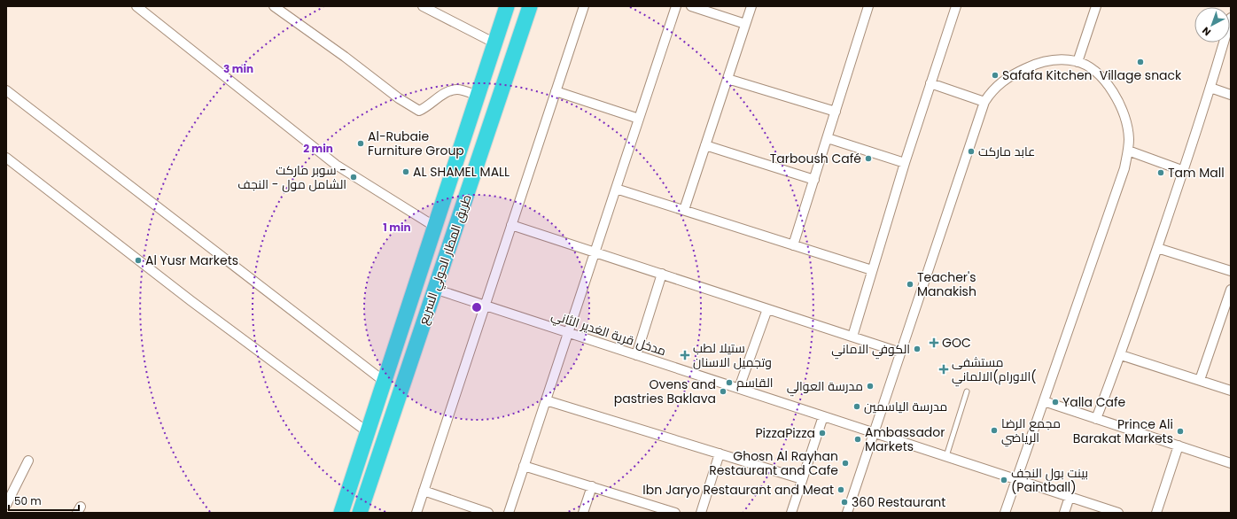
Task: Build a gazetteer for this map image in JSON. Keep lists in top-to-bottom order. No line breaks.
{"streets":{"highway":["طريق المطار الحولي السريع"],"street":["مدخل قرية الغدير الثاني"]},"crossings":[["طريق المطار الحولي السريع","مدخل قرية الغدير الثاني"]],"places":{"other":["Village snack","Safafa Kitchen","Al-Rubaie Furniture Group","عابد ماركت","Tarboush Café","AL SHAMEL MALL","Tam Mall","سوبر ماركت - الشامل مول - النجف","Al Yusr Markets","Teacher's Manakish","الكوفي الاماني","القاسم","مدرسة العوالي","Ovens and pastries Baklava","Yalla Cafe","مدرسة الياسمين","مجمع الرضا الرياضي","Prince Ali Barakat Markets","PizzaPizza","Ambassador Markets","Ghosn Al Rayhan Restaurant and Cafe","بينت بول النجف (Paintball)","Ibn Jaryo Restaurant and Meat","360 Restaurant"],"health":["GOC","ستيلا لطب وتجميل الاسنان","مستشفى الاورام)الالماني("]},"scale_bar":"50 m","north":"bottom left","rings":["3 min","2 min","1 min"]}
